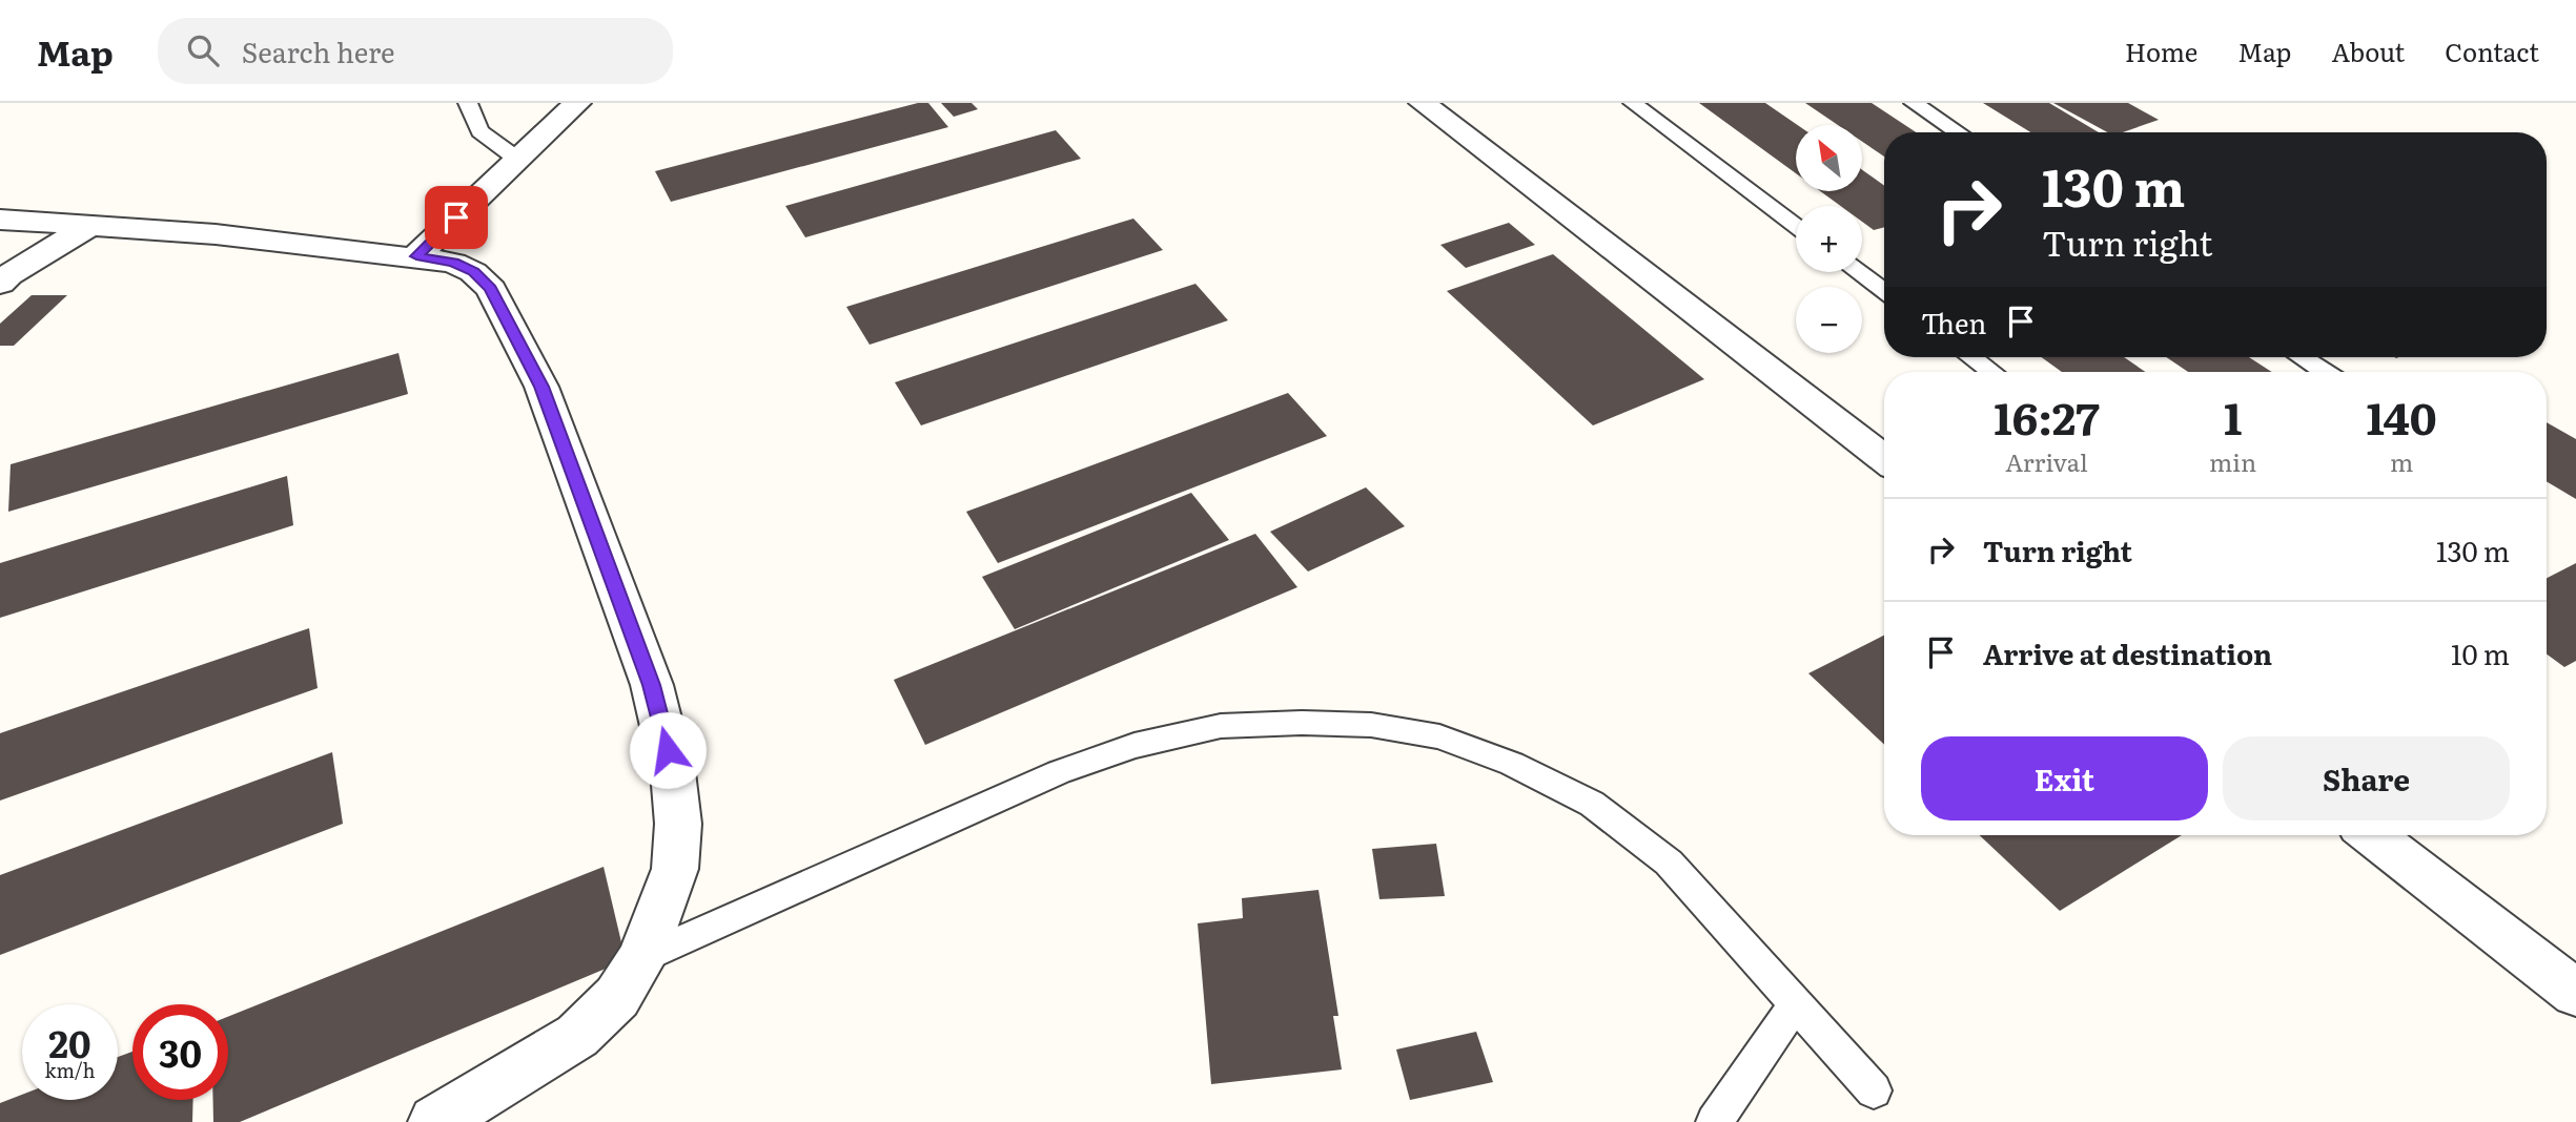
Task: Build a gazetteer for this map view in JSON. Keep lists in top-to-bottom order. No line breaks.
{"north":"top left","page":{"header":"Map","search":"Search here","nav":["Home","Map","About","Contact"],"map_buttons":["+","−"],"turn":["130 m","Turn right"],"then":"Then","eta":["16:27","Arrival","1","min","140","m"],"list":[{"name":"Turn right","value":"130 m"},{"name":"Arrive at destination","value":"10 m"}],"buttons":["Exit","Share"],"speed":"20 km/h","limit":"30"}}
